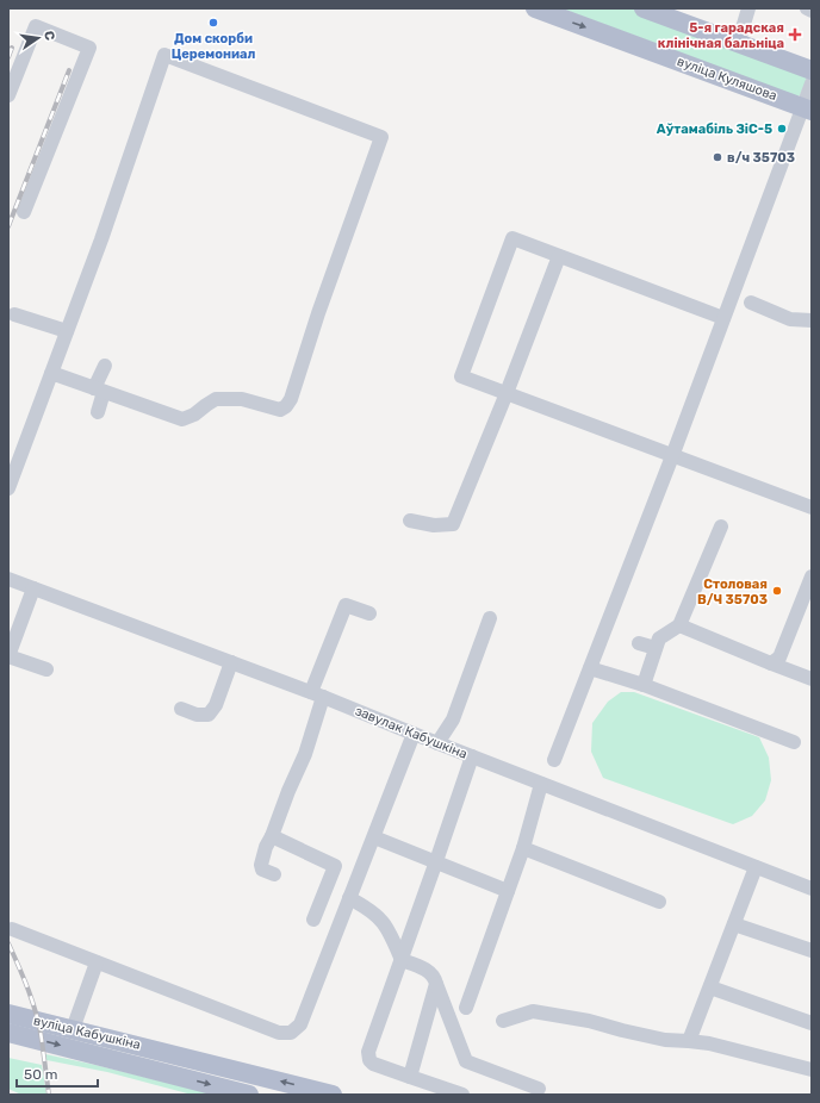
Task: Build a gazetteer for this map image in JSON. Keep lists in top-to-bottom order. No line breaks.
{"streets":{"main road":["вуліца Куляшова","вуліца Кабушкіна"],"street":["завулак Кабушкіна"]},"places":{"other":["Дом скорби Церемониал","Аўтамабіль ЗіС-5","в/ч 35703","Столовая В/Ч 35703"],"health":["5-я гарадская клінічная бальніца"]},"scale_bar":"50 m","north":"right"}
